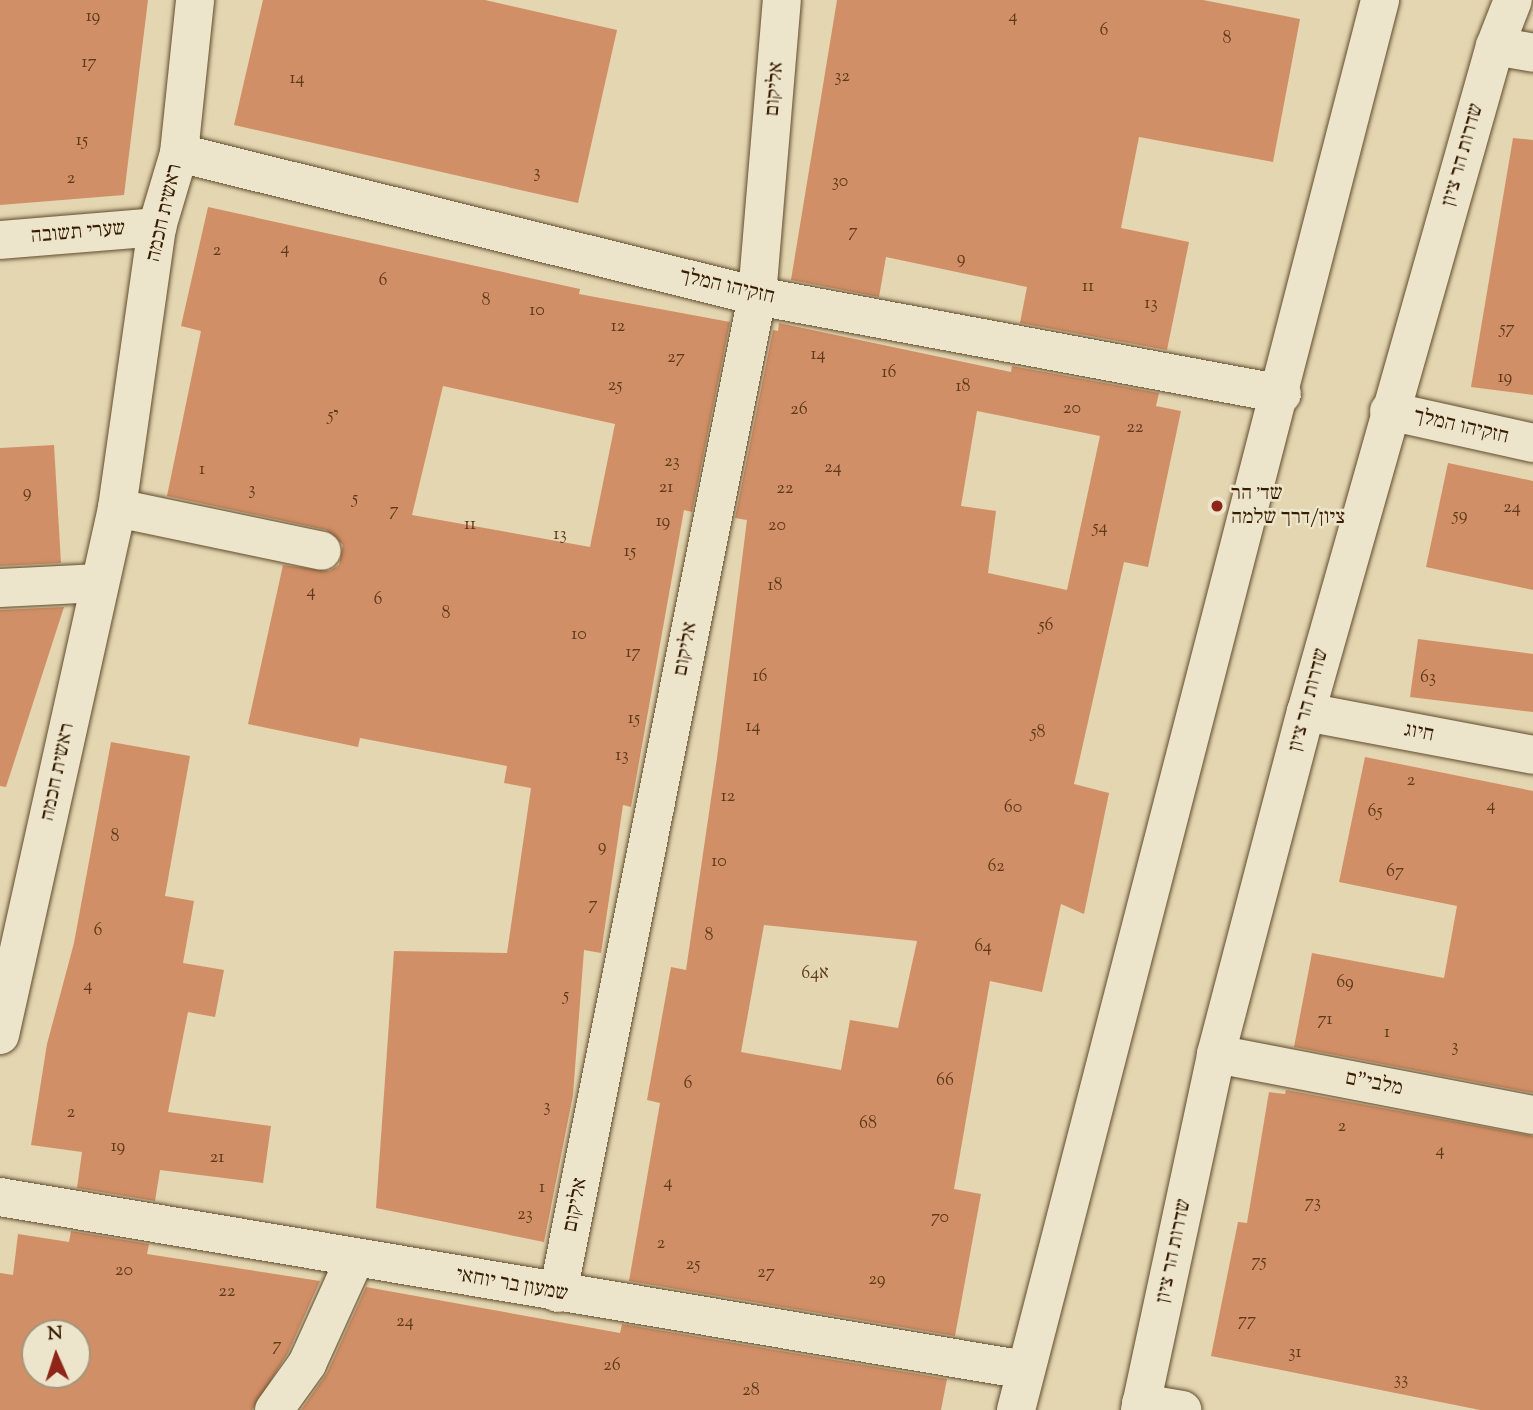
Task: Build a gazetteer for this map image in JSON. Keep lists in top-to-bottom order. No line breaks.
{"streets":{"street":["אליקום","שדרות הר ציון","ראשית חכמה","שערי תשובה","חזקיהו המלך","חיוג","מלבי\"ם","שמעון בר יוחאי"]},"crossings":[["אליקום","חזקיהו המלך"],["אליקום","שמעון בר יוחאי"],["שדרות הר ציון","חזקיהו המלך"],["שדרות הר ציון","חיוג"],["שדרות הר ציון","מלבי\"ם"],["ראשית חכמה","שערי תשובה"],["ראשית חכמה","חזקיהו המלך"]],"places":["שד׳ הר ציון/דרך שלמה"],"house_numbers":["19","4","6","8","17","32","14","15","3","2","30","7","4","2","9","6","11","8","13","10","12","57","14","27","16","19","25","18","20","26","5י","22","23","24","1","21","22","3","9","5","24","7","59","19","11","20","54","13","15","18","4","6","8","56","10","17","16","63","15","14","58","13","2","12","4","60","65","8","9","10","62","67","7","6","8","64","64א","69","4","5","71","1","3","66","6","3","2","68","2","19","4","21","4","1","73","23","70","2","75","25","20","27","29","22","77","24","7","31","26","33","28"],"north":"top"}
